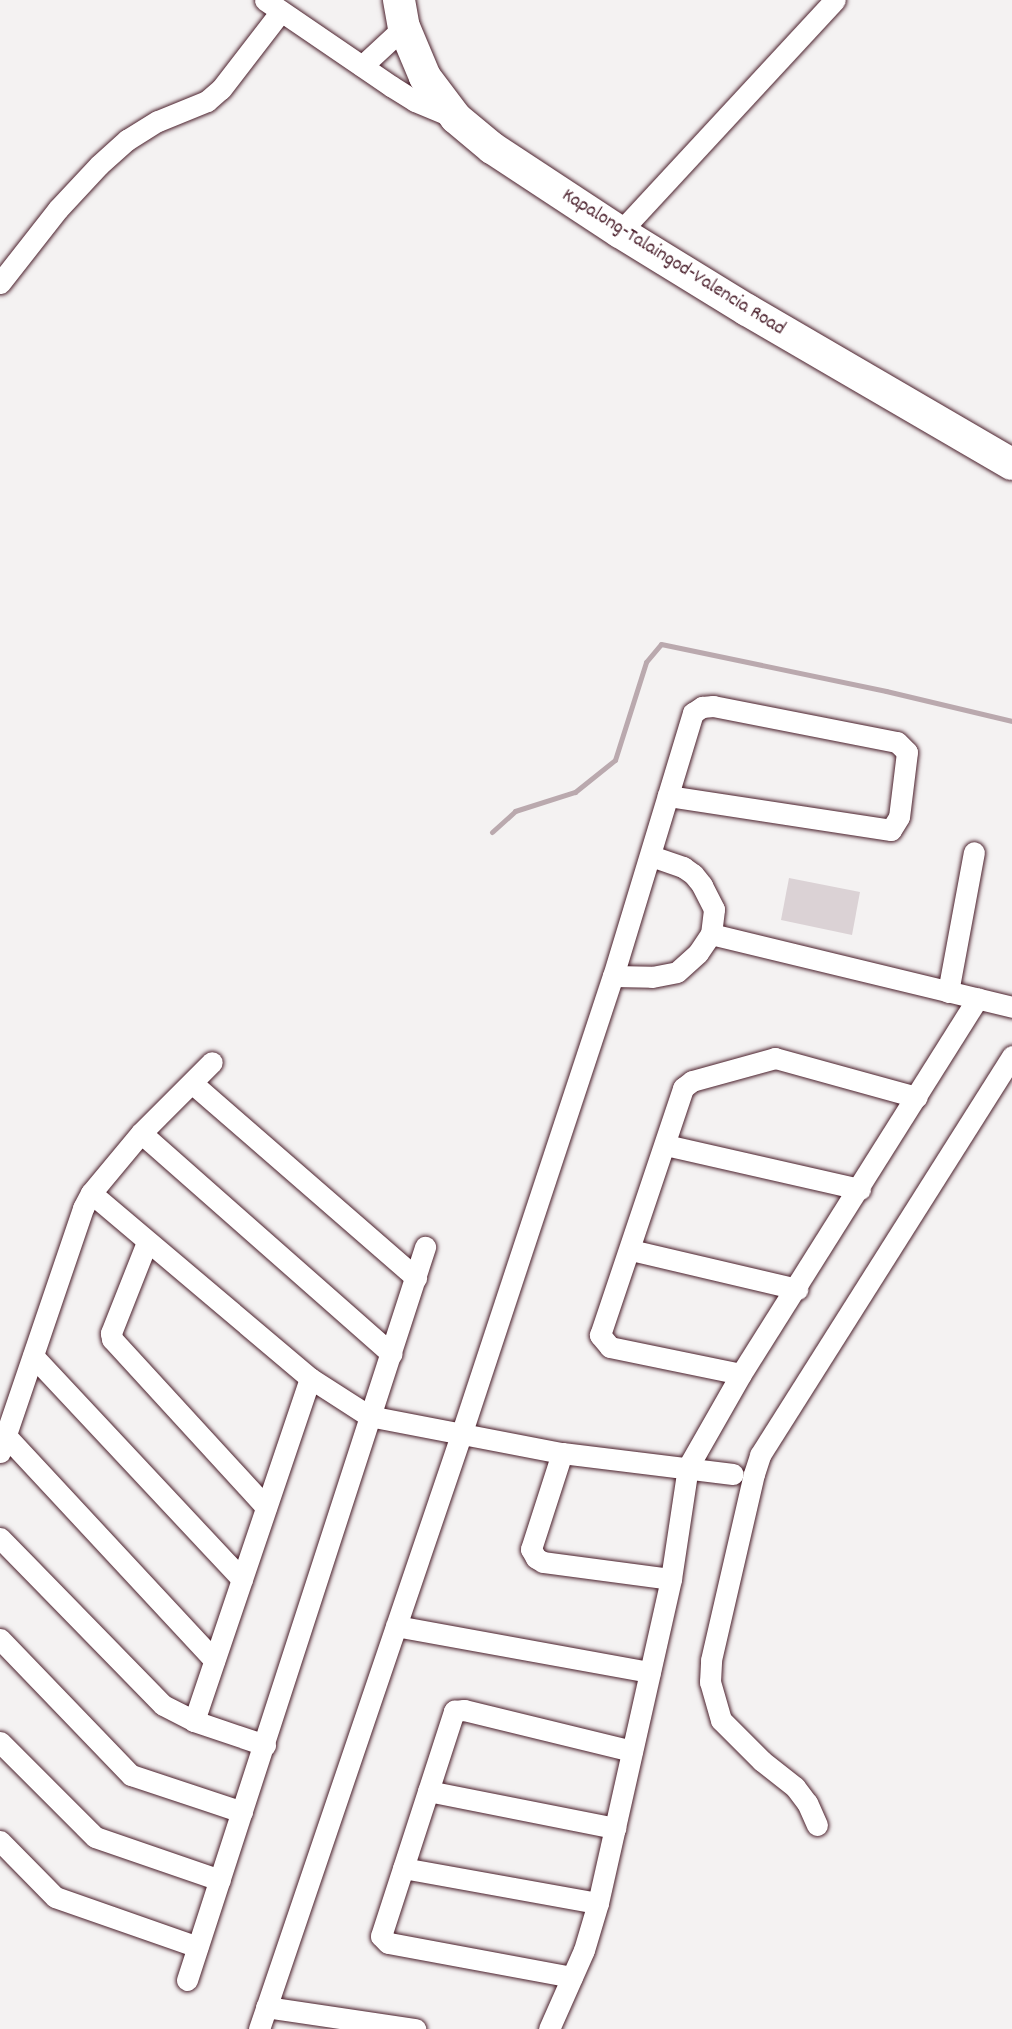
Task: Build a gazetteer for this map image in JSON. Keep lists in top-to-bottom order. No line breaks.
{"streets":{"highway":["Kapalong-Talaingod-Valencia Road"]}}
